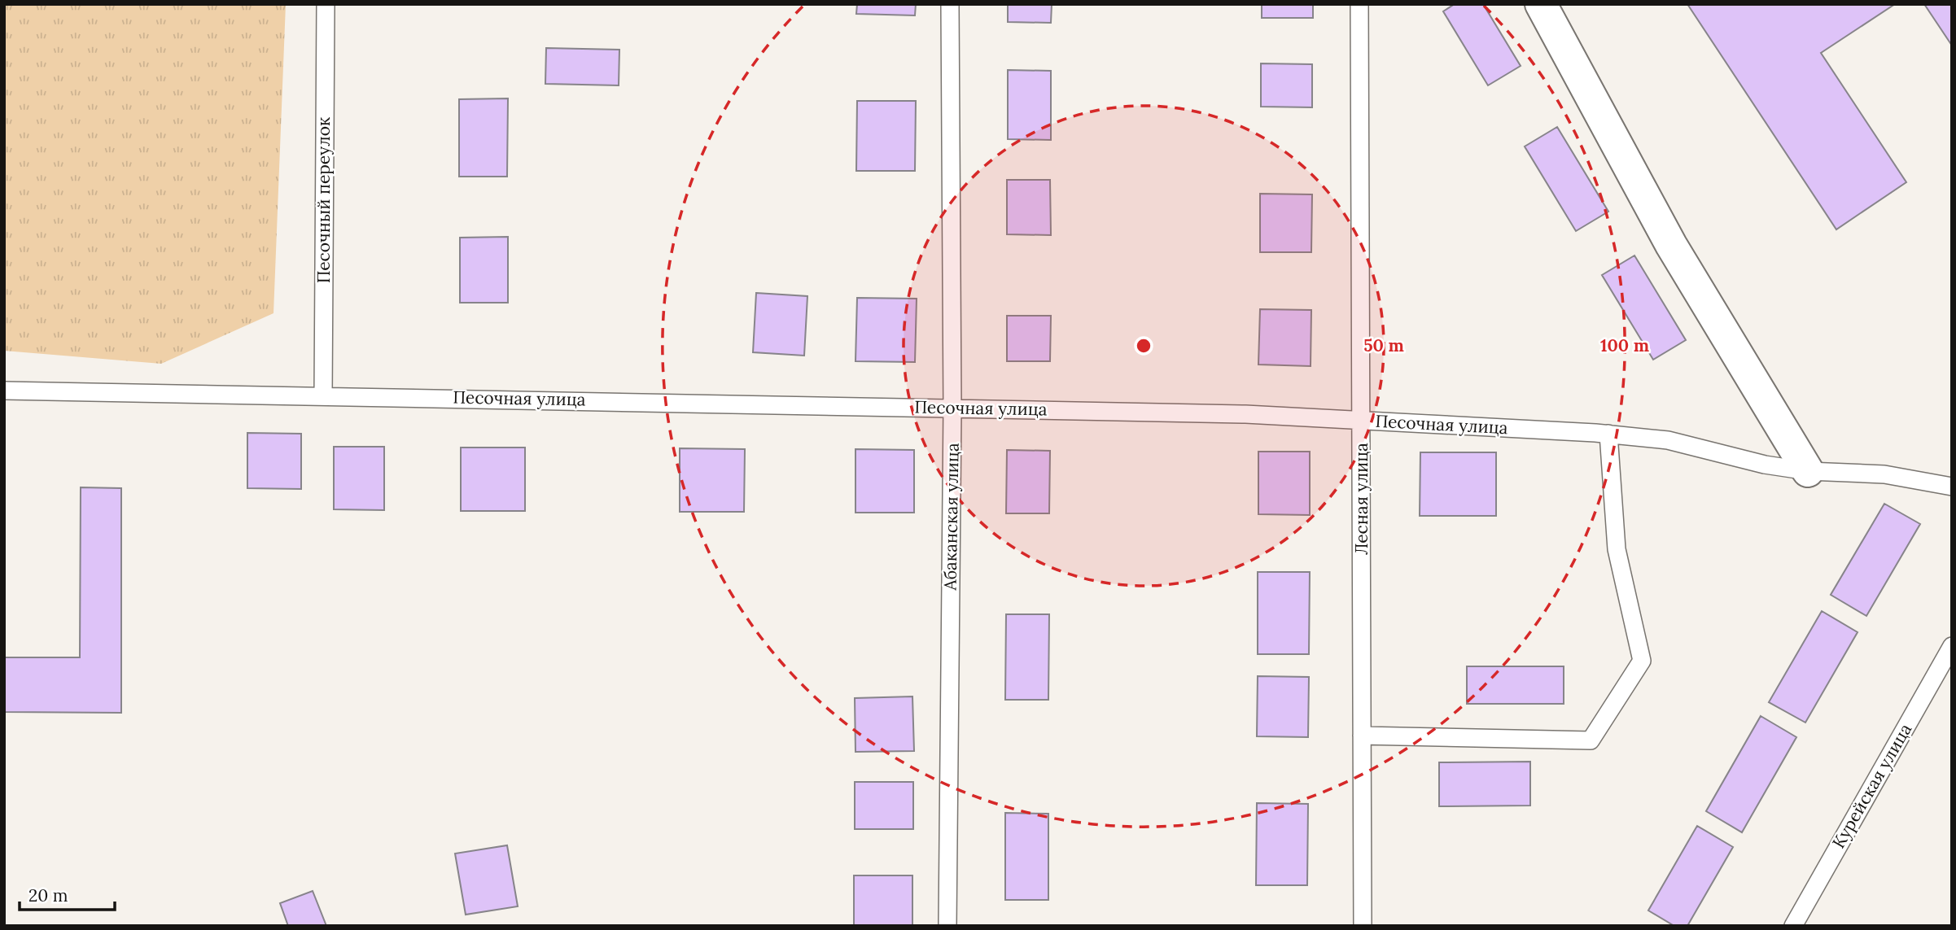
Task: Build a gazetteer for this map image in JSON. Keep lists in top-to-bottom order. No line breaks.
{"streets":{"lane":["Песочный переулок","Песочная улица","Лесная улица","Абаканская улица","Курейская улица"]},"crossings":[["Песочный переулок","Песочная улица"],["Песочная улица","Лесная улица"],["Песочная улица","Абаканская улица"]],"scale_bar":"20 m","rings":["50 m","100 m"]}
